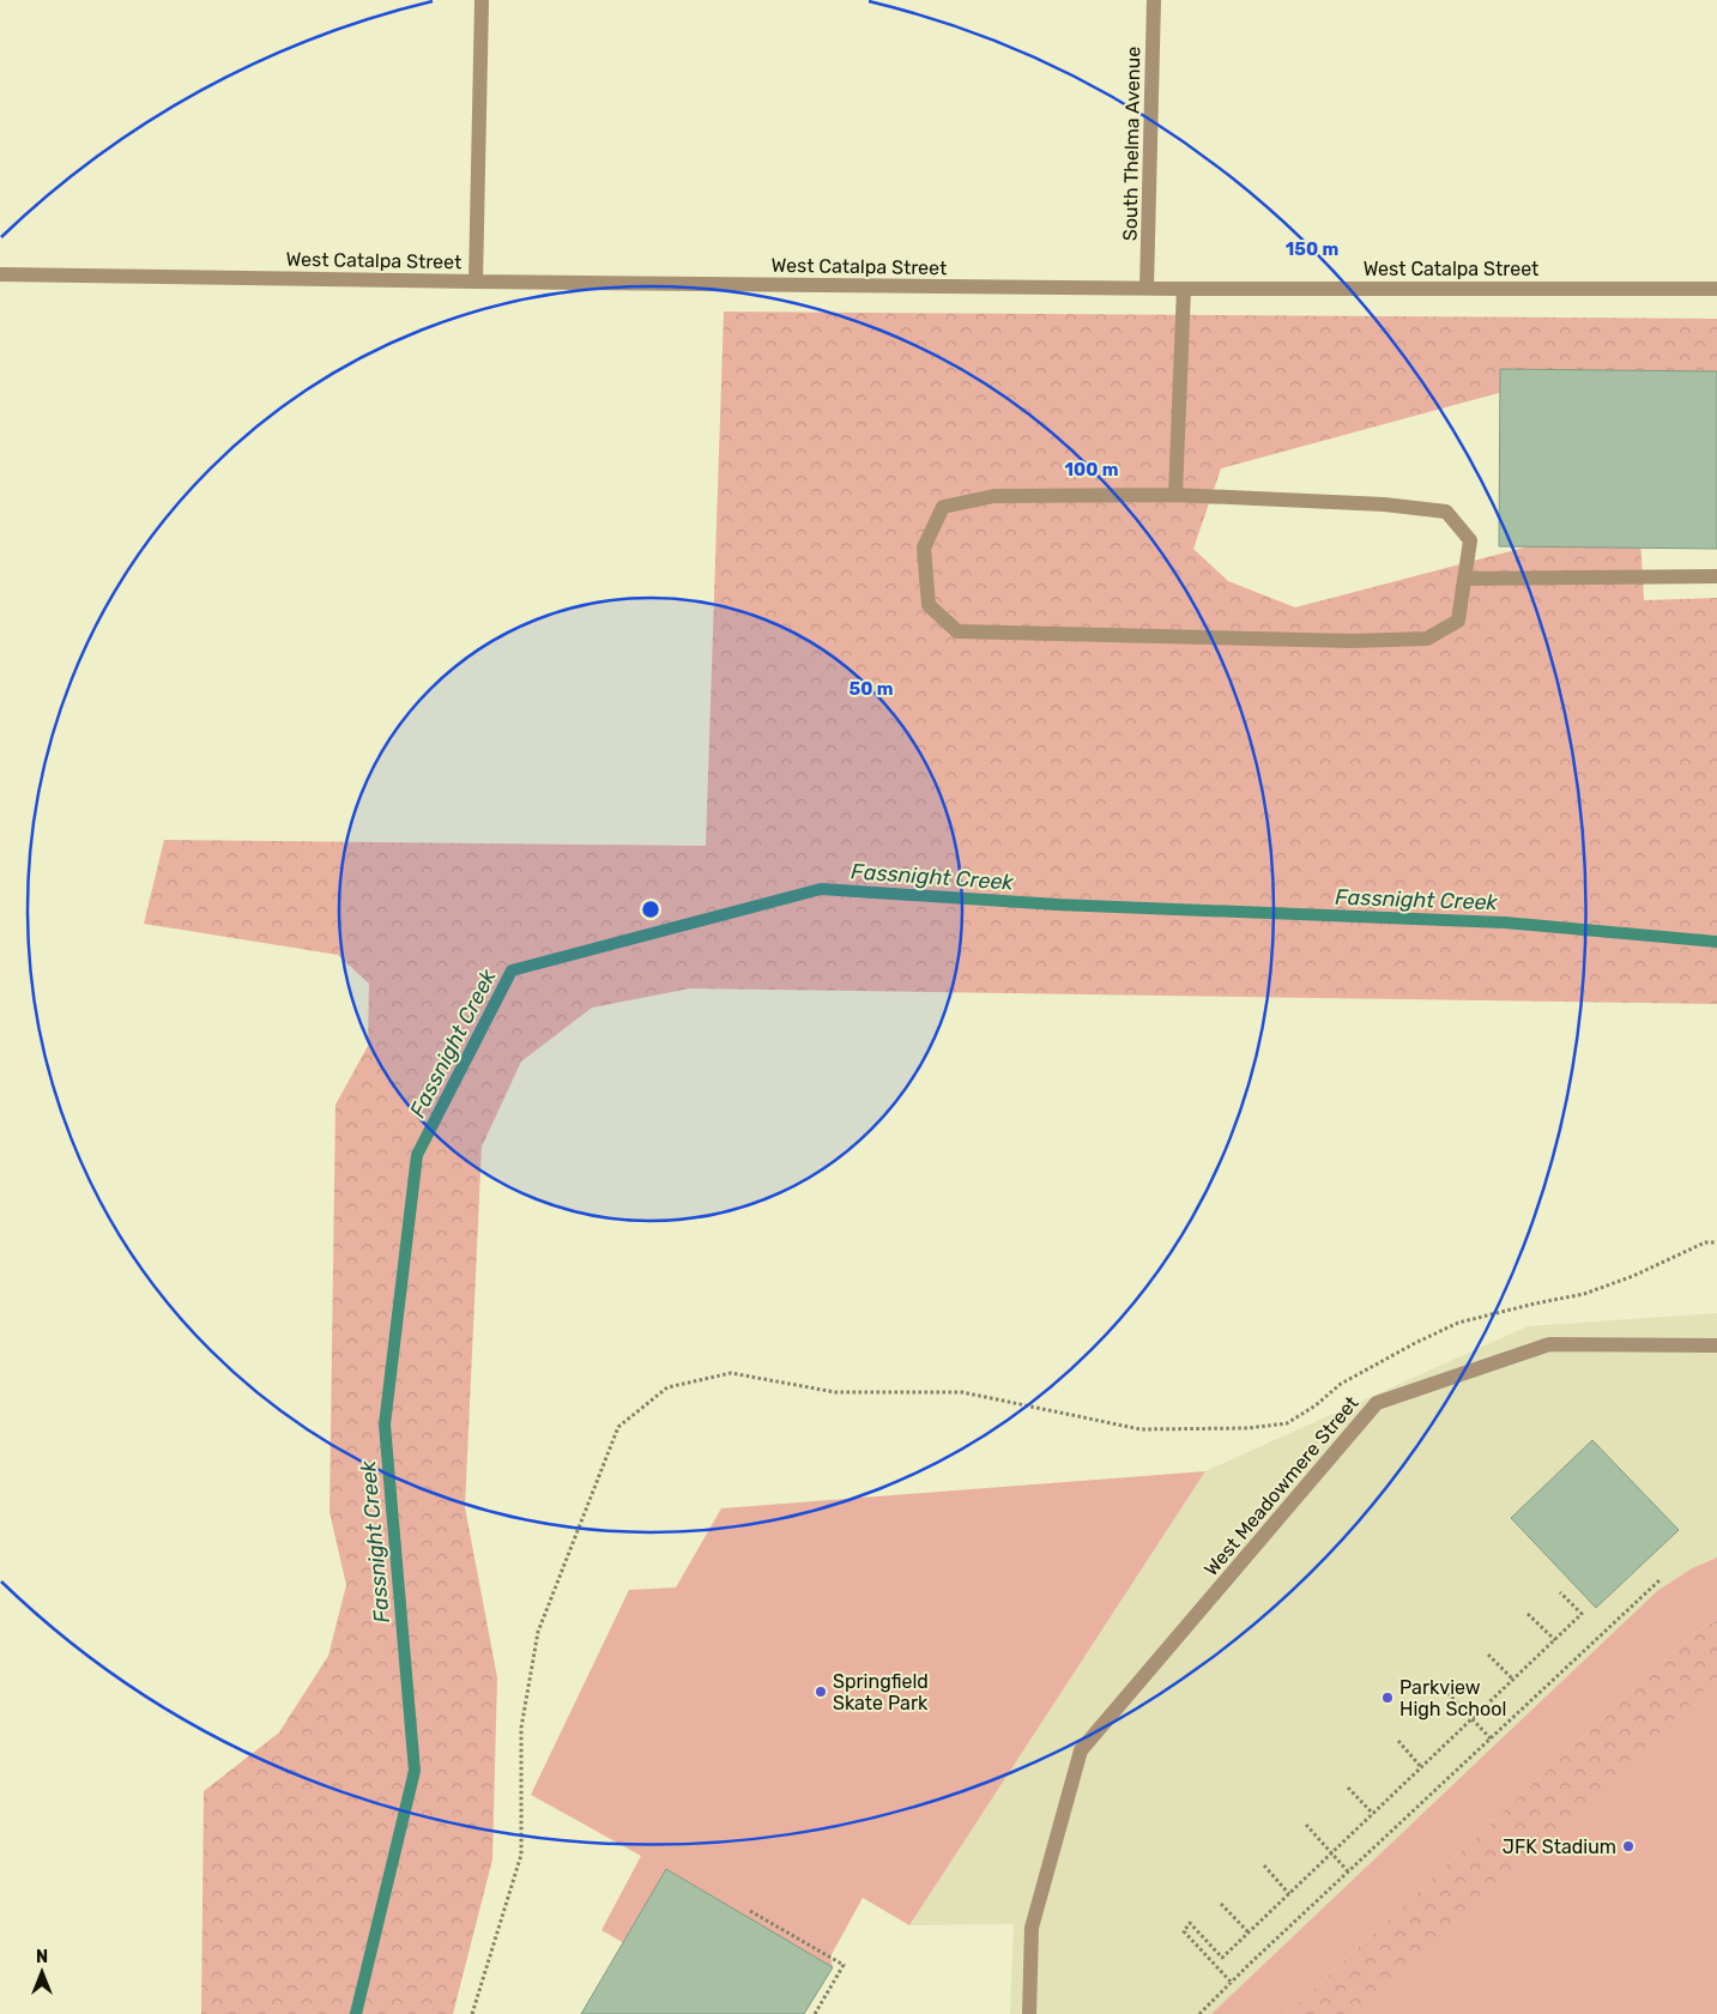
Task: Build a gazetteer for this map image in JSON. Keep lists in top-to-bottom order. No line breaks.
{"streets":{"street":["South Thelma Avenue","West Catalpa Street","West Meadowmere Street"]},"crossings":[["South Thelma Avenue","West Catalpa Street"]],"water":["Fassnight Creek"],"places":["Springfield Skate Park","Parkview High School","JFK Stadium"],"north":"top","rings":["150 m","100 m","50 m"]}
